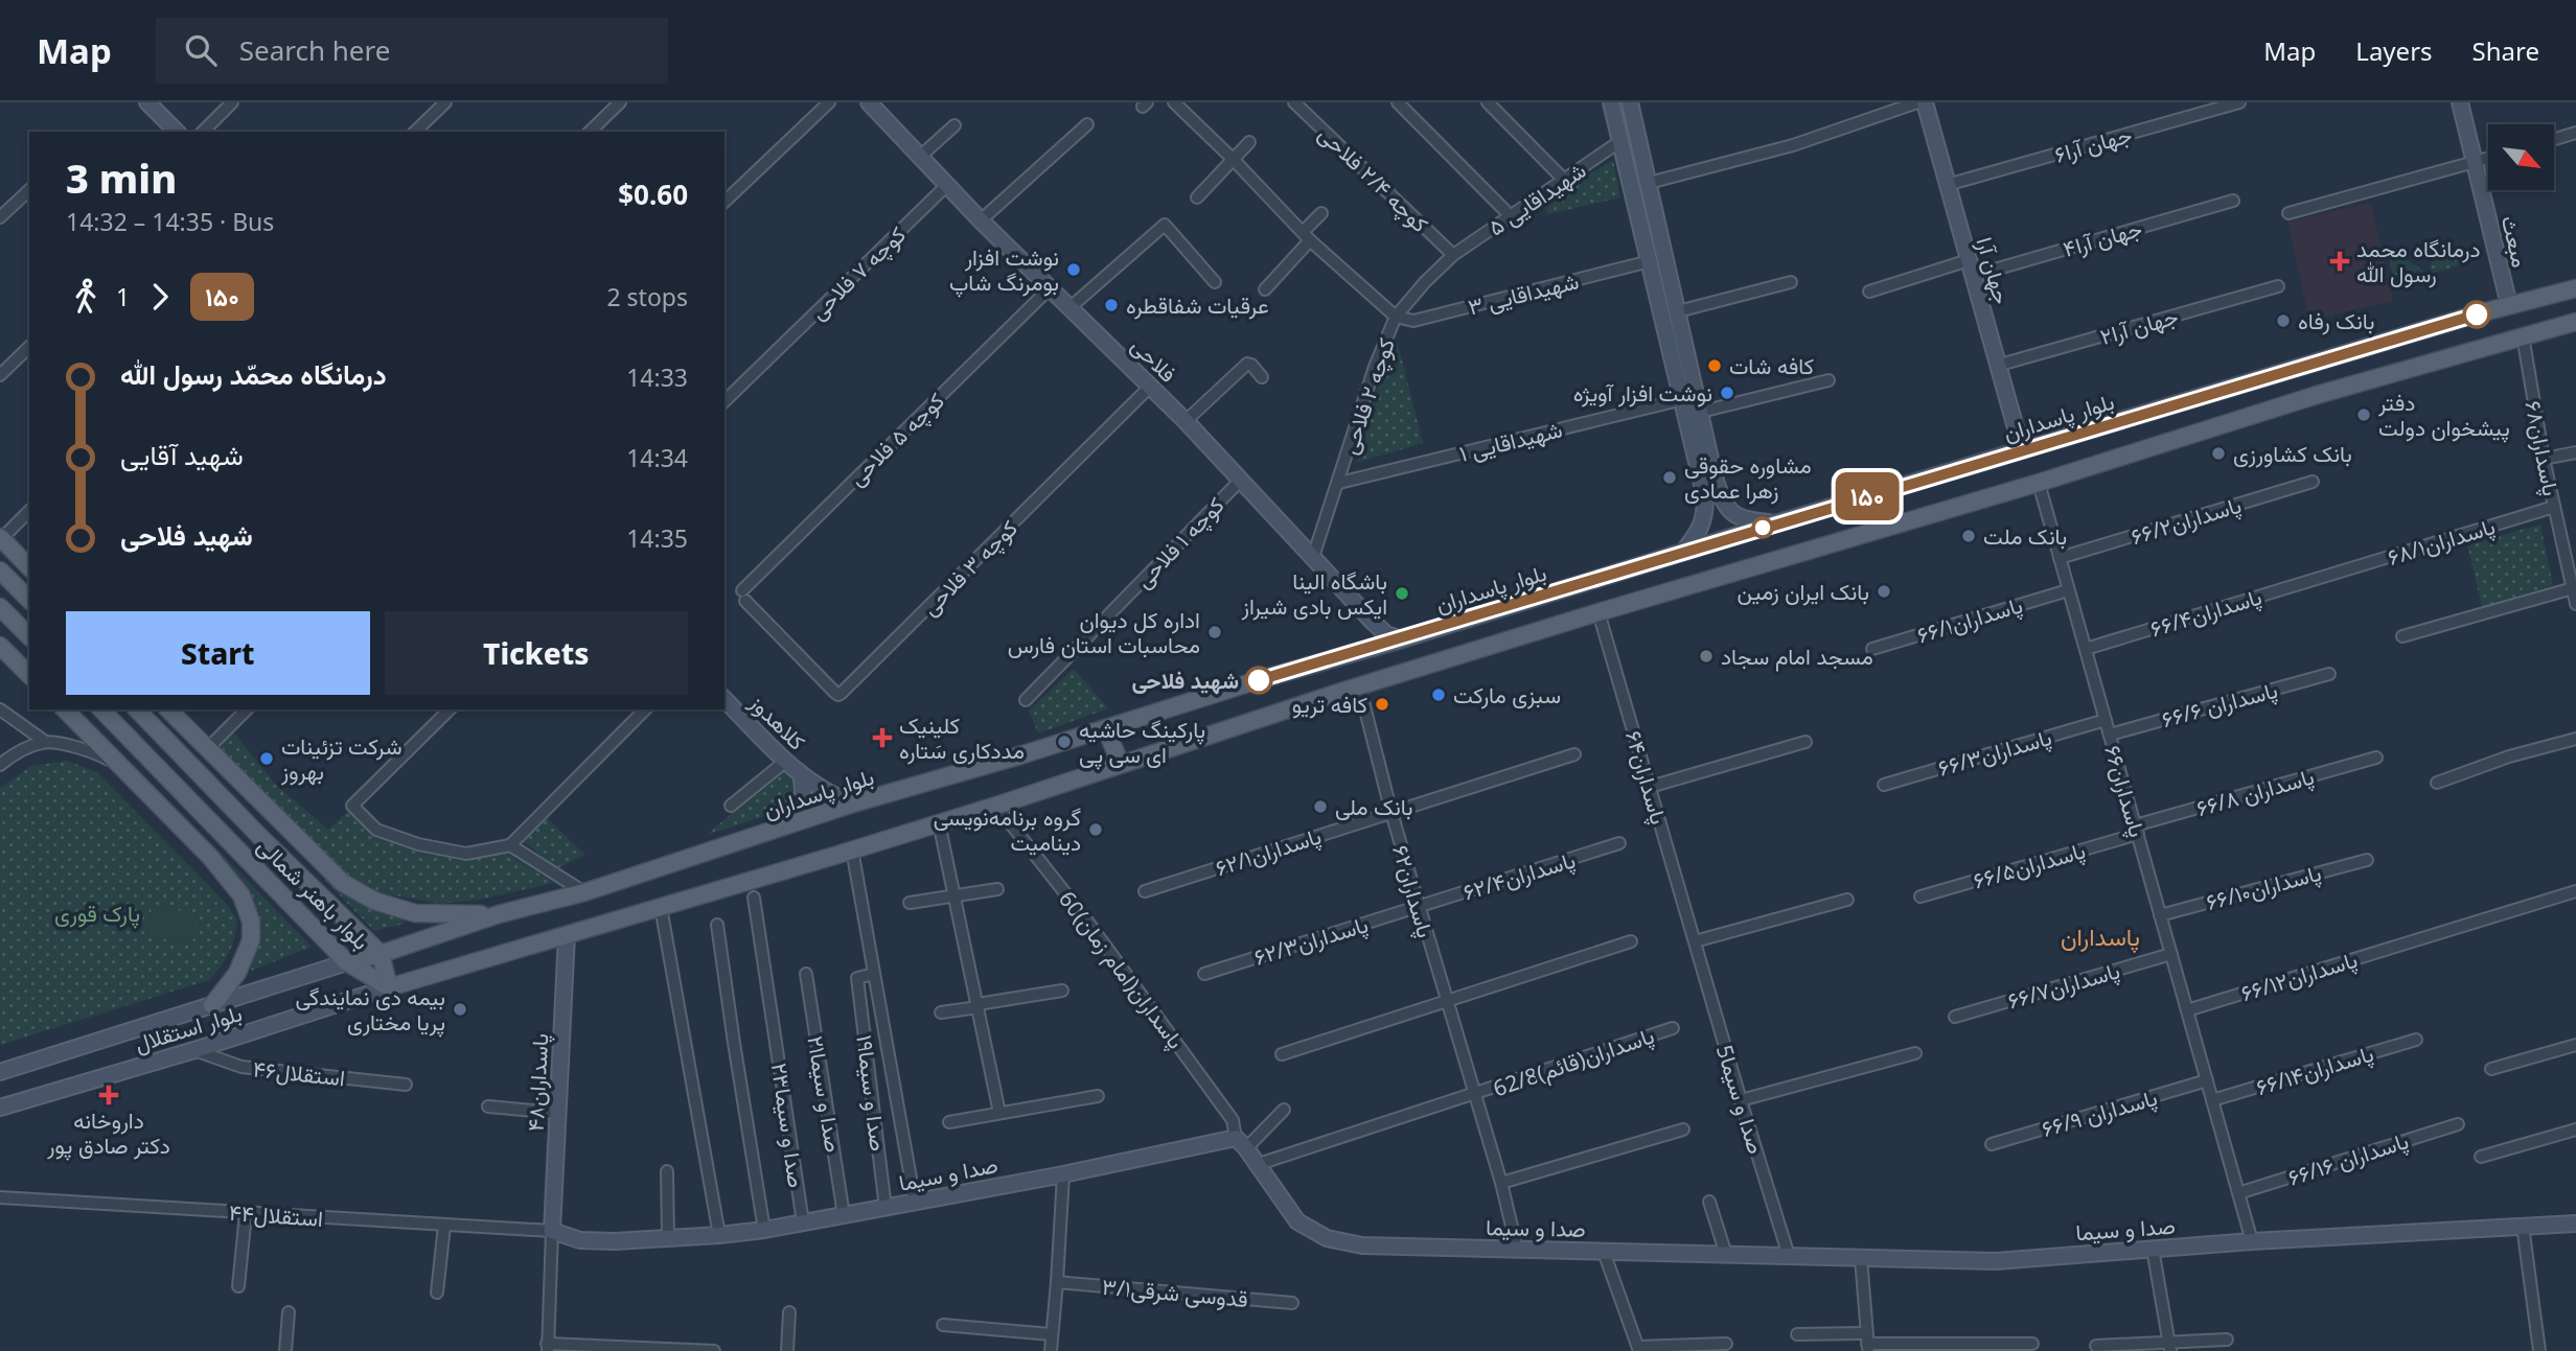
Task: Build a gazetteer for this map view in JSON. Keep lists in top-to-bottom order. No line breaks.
{"streets":{"main road":["بلوار پاسداران","بلوار باهنر شمالی","بلوار استقلال"],"street":["جهان آرا۶","کوچه ۲/۴ فلاحی","۵ شهیداقایی","جهان آرا۴","مبعث","جهان آرا","کوچه ۷ فلاحی","۳ شهیداقایی","جهان آرا۲","فلاحی","کوچه ۲ فلاحی","کوچه ۵ فلاحی","۱ شهیداقایی","پاسداران۶۸","پاسداران۶۶/۲","پاسداران۶۸/۱","کوچه ۱ فلاحی","کوچه ۳ فلاحی","پاسداران۶۶/۴","پاسداران۶۶/۱","پاسداران ۶۶/۶","کلاهدوز","پاسداران۶۶/۳","پاسداران۶۴","پاسداران۶۶","پاسداران ۶۶/۸","پاسداران۶۲/۱","پاسداران۶۶/۵","پاسداران۶۲/۴","پاسداران۶۶/۱۰","پاسداران۶۲","پاسداران۶۲/۳","60پاسداران(امام زمان)","پاسداران۶۶/۱۲","پاسداران۶۶/۷","62/8پاسداران(قائم)","پاسداران۶۶/۱۴","استقلال۴۶","پاسداران۴۸","صدا و سیما۱۹","صدا و سیما۲۱","5صدا و سیما","پاسداران ۶۶/۹","صدا و سیما۲۳","پاسداران ۶۶/۱۶","صدا و سیما","استقلال۴۴","قدوسی شرقی۳/۱"]},"crossings":[["جهان آرا۶","جهان آرا"],["کوچه ۲/۴ فلاحی","۵ شهیداقایی"],["کوچه ۲/۴ فلاحی","کوچه ۲ فلاحی"],["۵ شهیداقایی","کوچه ۲ فلاحی"],["جهان آرا۴","جهان آرا"],["مبعث","بلوار پاسداران"],["جهان آرا","جهان آرا۲"],["جهان آرا","بلوار پاسداران"],["کوچه ۷ فلاحی","فلاحی"],["۳ شهیداقایی","کوچه ۲ فلاحی"],["فلاحی","کوچه ۲ فلاحی"],["فلاحی","بلوار پاسداران"],["فلاحی","کوچه ۵ فلاحی"],["فلاحی","کوچه ۱ فلاحی"],["فلاحی","کوچه ۳ فلاحی"],["کوچه ۲ فلاحی","۱ شهیداقایی"],["بلوار پاسداران","کلاهدوز"],["بلوار پاسداران","بلوار باهنر شمالی"],["بلوار پاسداران","بلوار استقلال"],["کوچه ۵ فلاحی","کوچه ۳ فلاحی"],["پاسداران۶۸","پاسداران۶۸/۱"],["پاسداران۶۶/۲","پاسداران۶۶"],["پاسداران۶۸/۱","پاسداران۶۶/۴"],["پاسداران۶۶/۴","پاسداران۶۶"],["پاسداران۶۶/۱","پاسداران۶۶"],["پاسداران ۶۶/۶","پاسداران۶۶"],["پاسداران۶۶/۳","پاسداران۶۶"],["پاسداران۶۴","5صدا و سیما"],["پاسداران۶۶","پاسداران ۶۶/۸"],["پاسداران۶۶","پاسداران۶۶/۵"],["پاسداران۶۶","پاسداران۶۶/۱۰"],["پاسداران۶۶","پاسداران۶۶/۱۲"],["پاسداران۶۶","پاسداران۶۶/۷"],["پاسداران۶۶","پاسداران۶۶/۱۴"],["پاسداران۶۶","پاسداران ۶۶/۹"],["پاسداران۶۶","پاسداران ۶۶/۱۶"],["پاسداران۶۶","صدا و سیما"],["پاسداران ۶۶/۸","پاسداران۶۶/۵"],["پاسداران۶۲/۱","پاسداران۶۲"],["پاسداران۶۲/۴","پاسداران۶۲"],["پاسداران۶۲/۴","پاسداران۶۲/۳"],["پاسداران۶۲","پاسداران۶۲/۳"],["پاسداران۶۲","62/8پاسداران(قائم)"],["پاسداران۶۲","صدا و سیما"],["بلوار باهنر شمالی","بلوار استقلال"],["60پاسداران(امام زمان)","صدا و سیما"],["بلوار استقلال","استقلال۴۶"],["62/8پاسداران(قائم)","صدا و سیما"],["پاسداران۴۸","صدا و سیما"],["پاسداران۴۸","استقلال۴۴"],["صدا و سیما۱۹","صدا و سیما"],["صدا و سیما۲۱","صدا و سیما"],["5صدا و سیما","صدا و سیما"],["صدا و سیما۲۳","صدا و سیما"],["صدا و سیما","استقلال۴۴"]],"districts":["پاسداران"],"parks":["پارک قوری"],"places":{"health":["درمانگاه محمد رسول الله","کلینیک مددکاری سَتاره","داروخانه دکتر صادق پور"],"other":["نوشت افزار بومرنگ شاپ","عرقیات شفاقطره","بانک رفاه","کافه شات","نوشت افزار آویژه","دفتر پیشخوان دولت","بانک کشاورزی","مشاوره حقوقی زهرا عمادی","بانک ملت","بانک ایران زمین","باشگاه الینا ایکس بادی شیراز","اداره کل دیوان محاسبات استان فارس","مسجد امام سجاد","شهید فلاحی","سبزی مارکت","کافه تریو","پارکینگ حاشیه ای سی پی","شرکت تزئینات بهروز","بانک ملی","گروه برنامه‌نویسی دینامیت","بیمه دی نمایندگی پریا مختاری"]},"lines":["bus line ۱۵۰"],"north":"bottom right","page":{"header":"Map","search":"Search here","nav":["Map","Layers","Share"],"on_map":"۱۵۰","heading":["3 min","14:32 – 14:35 · Bus","$0.60"],"legs":["1","۱۵۰","2 stops"],"list":[{"name":"درمانگاه محمّد رسول الله","value":"14:33"},{"name":"شهید آقایی","value":"14:34"},{"name":"شهید فلاحی","value":"14:35"}],"buttons":["Start","Tickets"]}}
